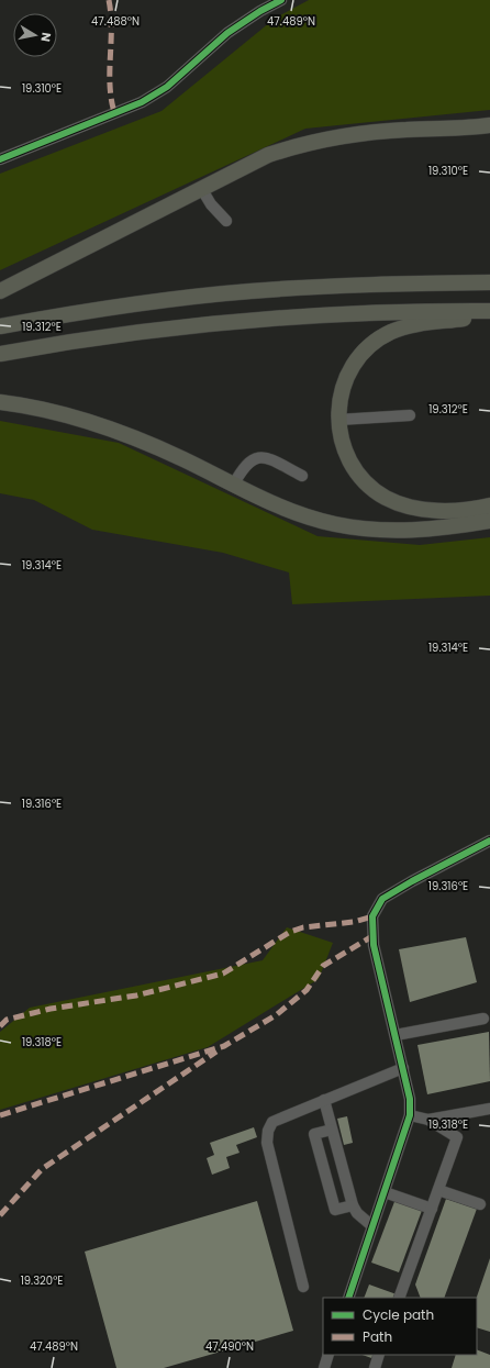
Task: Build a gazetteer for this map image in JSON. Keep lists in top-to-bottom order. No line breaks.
{"legend":["Cycle path","Path"],"north":"right","coordinates":["47.488°N","47.489°N","19.310°E","19.312°E","19.314°E","19.316°E","19.318°E","19.320°E","47.490°N"]}
